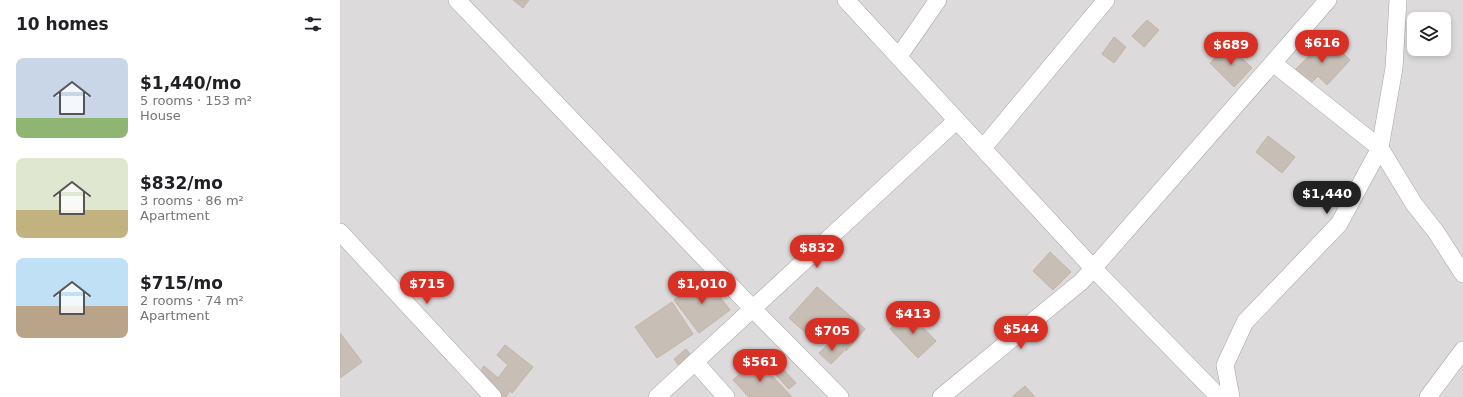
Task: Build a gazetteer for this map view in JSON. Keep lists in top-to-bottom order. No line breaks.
{"page":{"heading":"10 homes","price":["$616","$689","$1,440","$832","$715","$1,010","$413","$544","$705","$561"],"list":[{"name":"$1,440/mo","note":"5 rooms · 153 m² · House"},{"name":"$832/mo","note":"3 rooms · 86 m² · Apartment"},{"name":"$715/mo","note":"2 rooms · 74 m² · Apartment"}]}}
